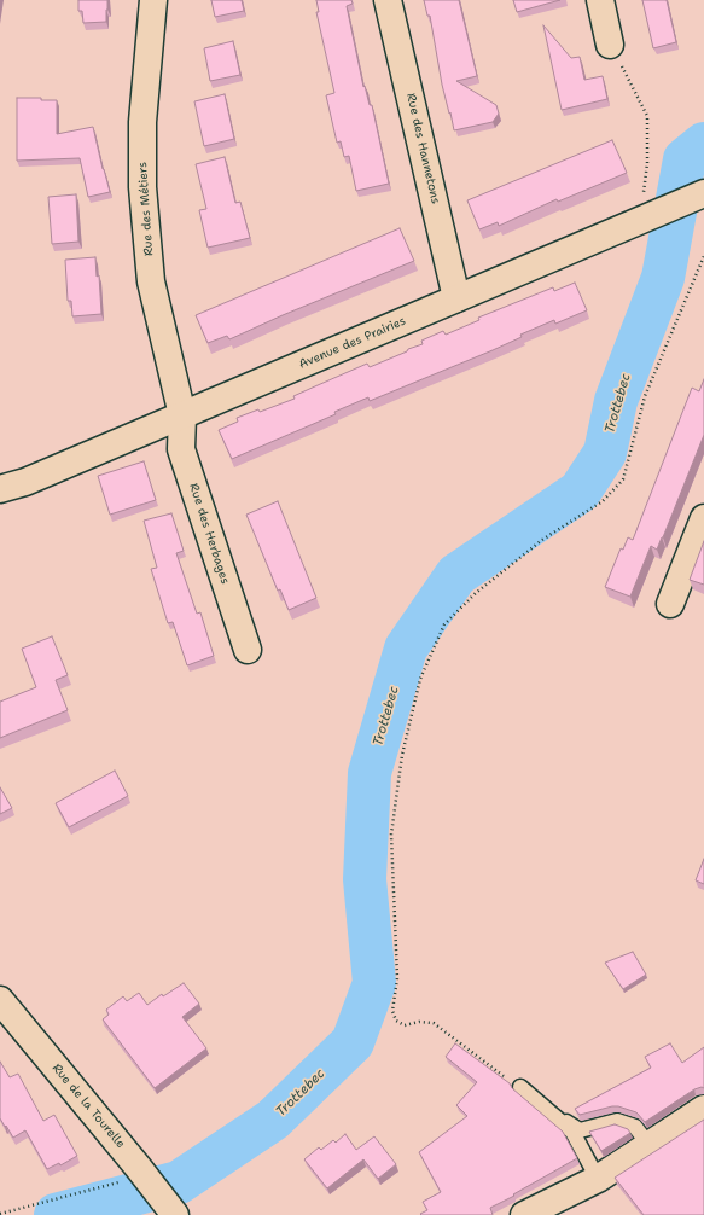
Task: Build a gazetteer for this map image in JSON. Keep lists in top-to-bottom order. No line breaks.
{"streets":{"street":["Rue des Hannetons","Rue des Métiers","Avenue des Prairies","Rue des Herbages","Rue de la Tourelle"]},"crossings":[["Rue des Hannetons","Avenue des Prairies"],["Rue des Métiers","Avenue des Prairies"],["Rue des Métiers","Rue des Herbages"],["Avenue des Prairies","Rue des Herbages"]],"water":["Trottebec"]}
